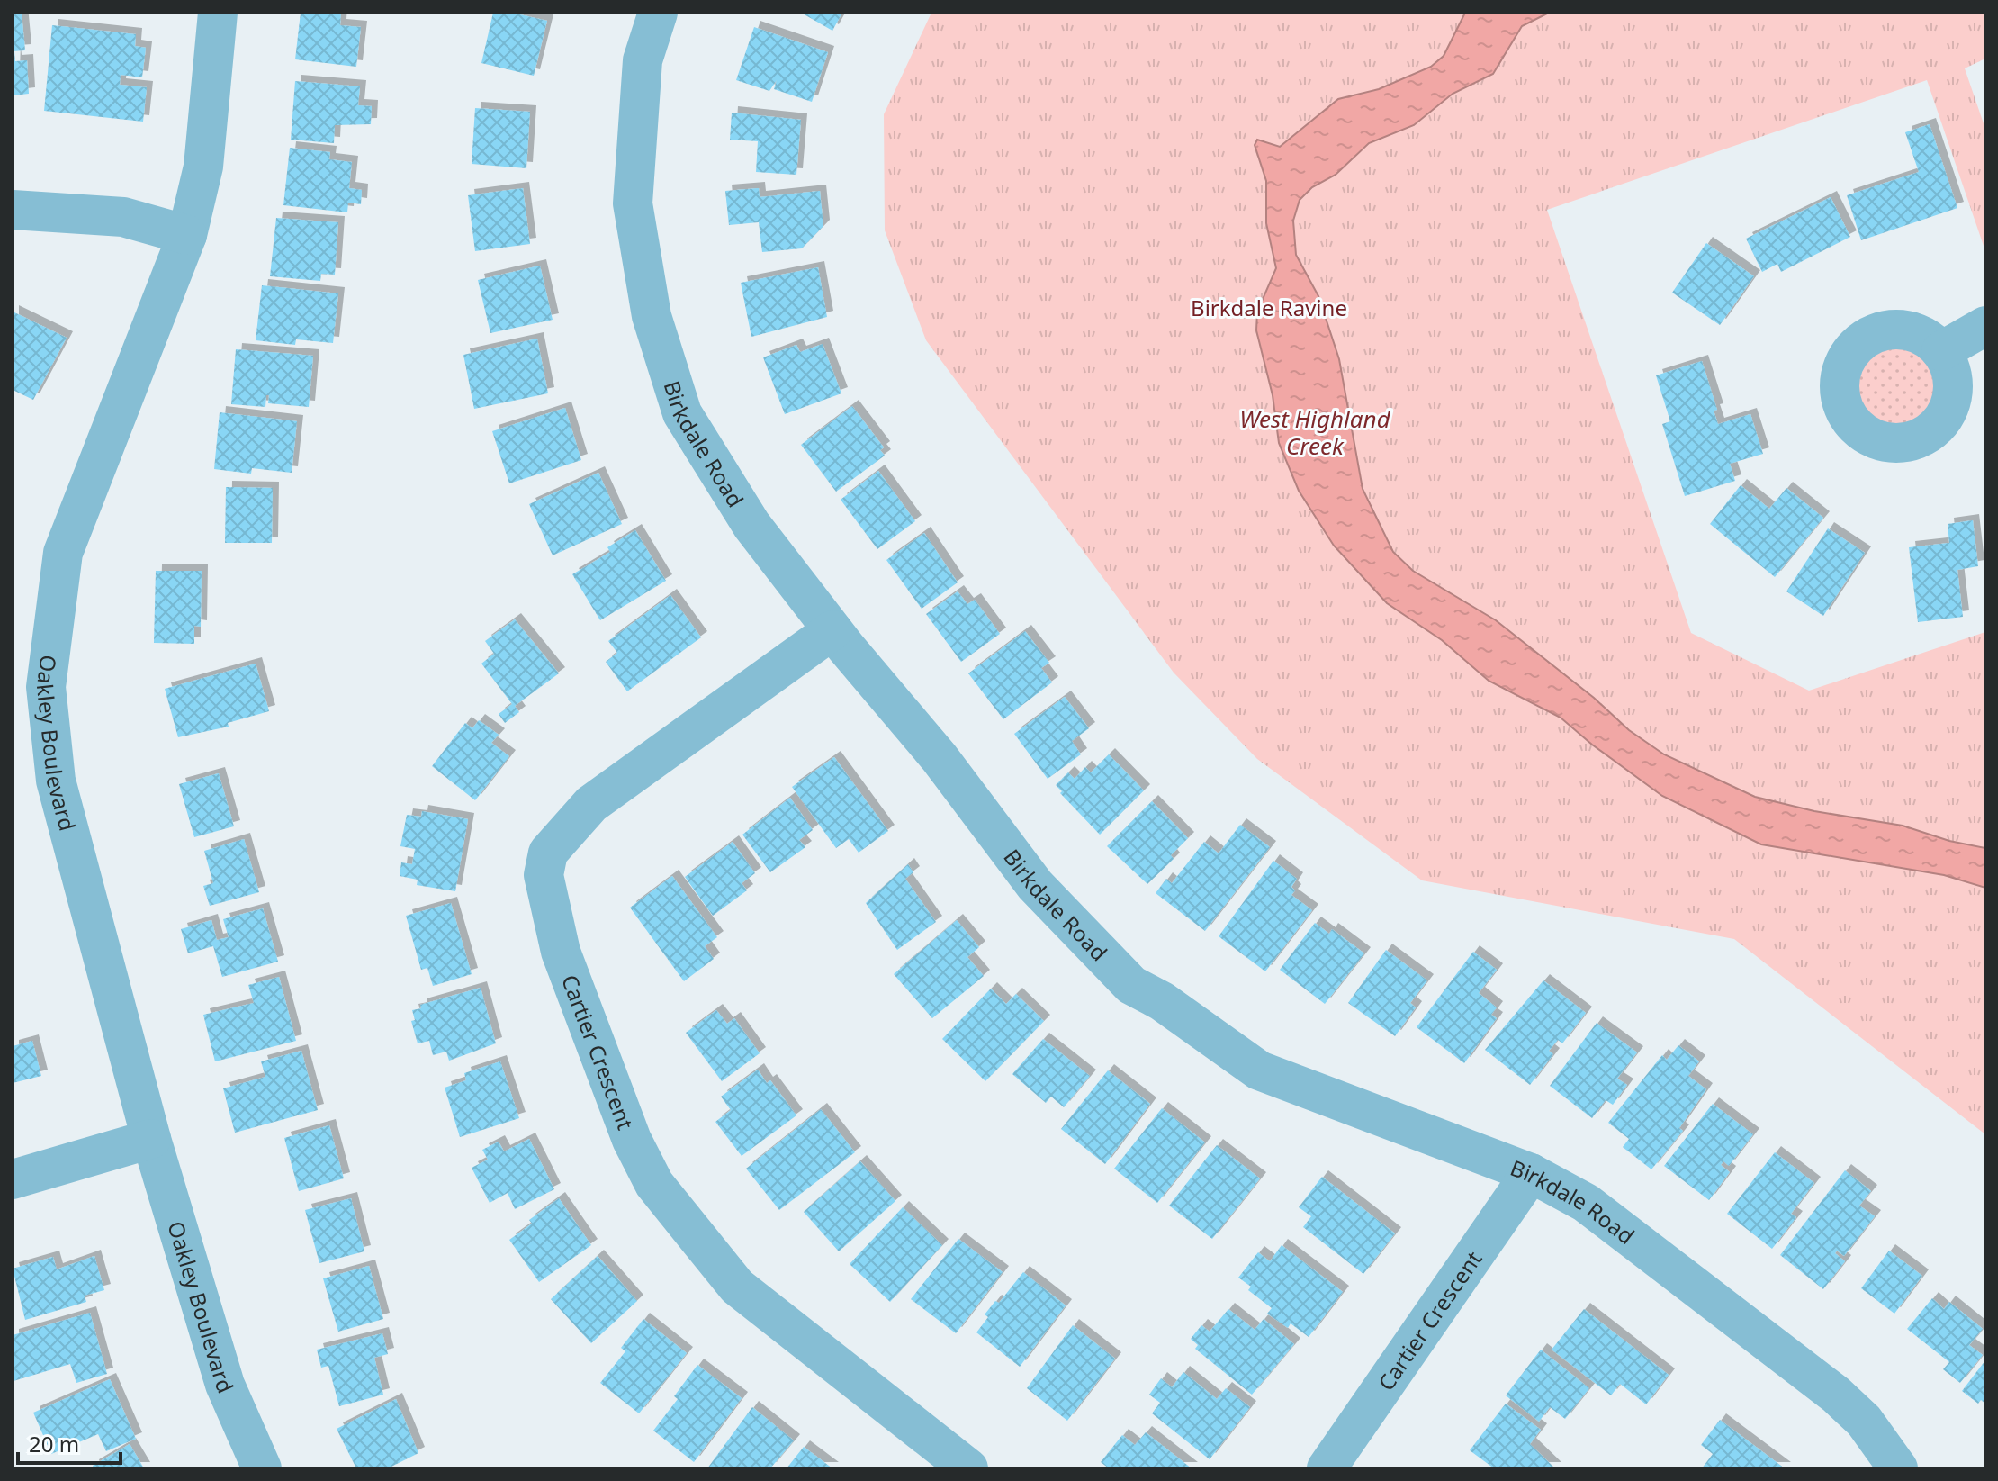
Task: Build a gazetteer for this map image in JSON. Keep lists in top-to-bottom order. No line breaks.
{"streets":{"street":["Birkdale Road","Oakley Boulevard","Cartier Crescent"]},"crossings":[["Birkdale Road","Cartier Crescent"]],"water":["West Highland Creek"],"parks":["Birkdale Ravine"],"scale_bar":"20 m"}
